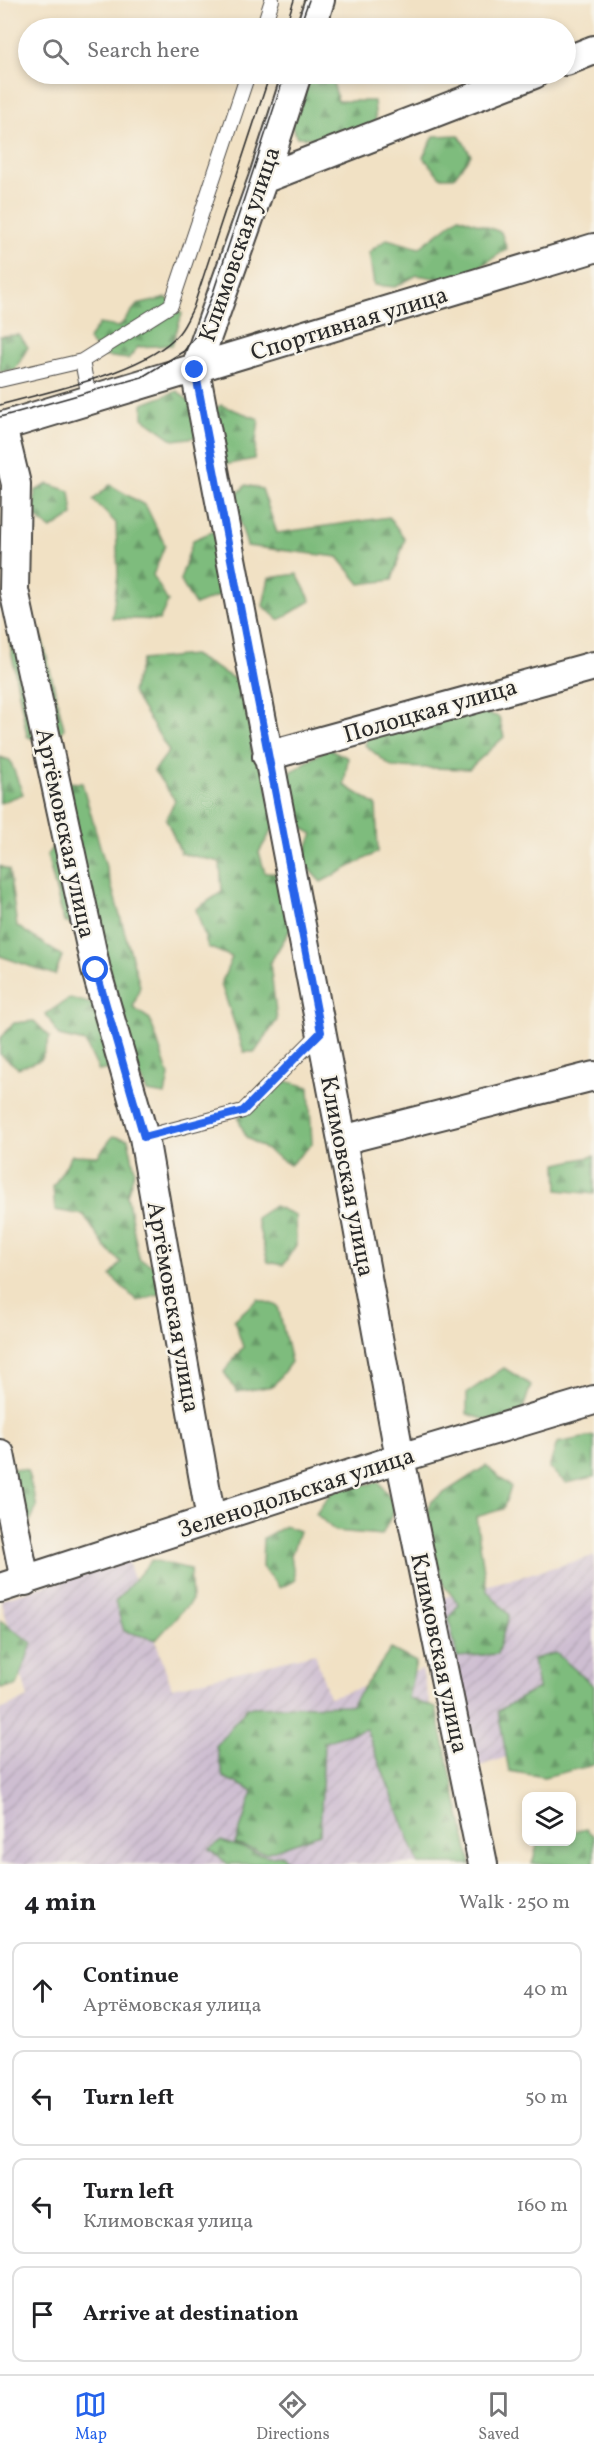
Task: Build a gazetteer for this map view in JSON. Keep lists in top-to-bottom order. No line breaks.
{"streets":{"street":["Климовская улица","Спортивная улица","Полоцкая улица","Артёмовская улица","Зеленодольская улица"]},"crossings":[["Климовская улица","Спортивная улица"],["Климовская улица","Полоцкая улица"],["Климовская улица","Зеленодольская улица"],["Спортивная улица","Артёмовская улица"],["Артёмовская улица","Зеленодольская улица"]],"page":{"search":"Search here","heading":["4 min","Walk · 250 m"],"list":[["Continue","Артёмовская улица","40 m"],["Turn left","50 m"],["Turn left","Климовская улица","160 m"],"Arrive at destination"],"nav":["Map","Directions","Saved"]}}
